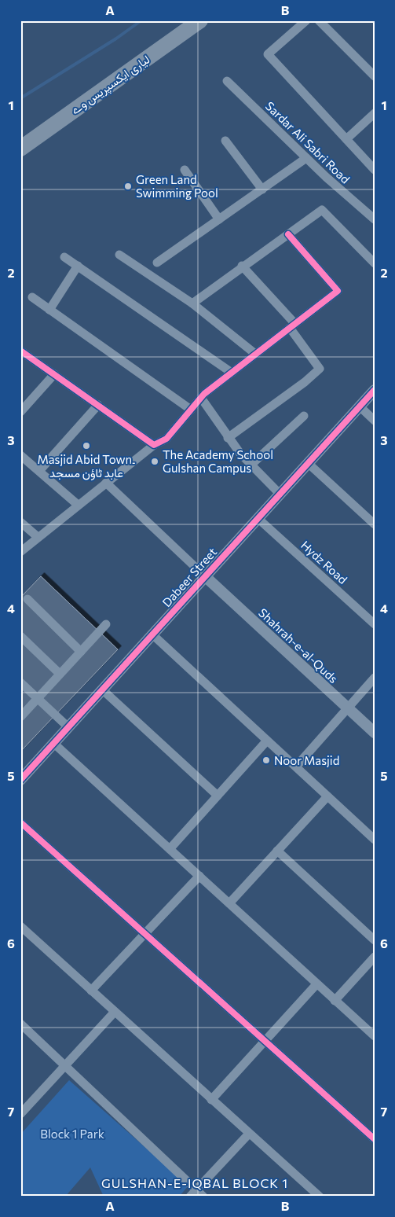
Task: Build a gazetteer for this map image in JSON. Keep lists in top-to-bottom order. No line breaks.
{"streets":{"highway":["لیاری ایکسپریس وے"],"street":["Sardar Ali Sabri Road","Hydz Road","Dabeer Street","Shahrah-e-al-Quds"]},"crossings":[["Hydz Road","Dabeer Street"],["Dabeer Street","Shahrah-e-al-Quds"]],"districts":["GULSHAN-E-IQBAL BLOCK 1"],"parks":["Block 1 Park"],"places":["Green Land Swimming Pool","Masjid Abid Town۔ عابد ٹاؤن مسجد","The Academy School Gulshan Campus","Noor Masjid"],"grid":{"columns":["A","B"],"rows":["1","2","3","4","5","6","7"]}}
